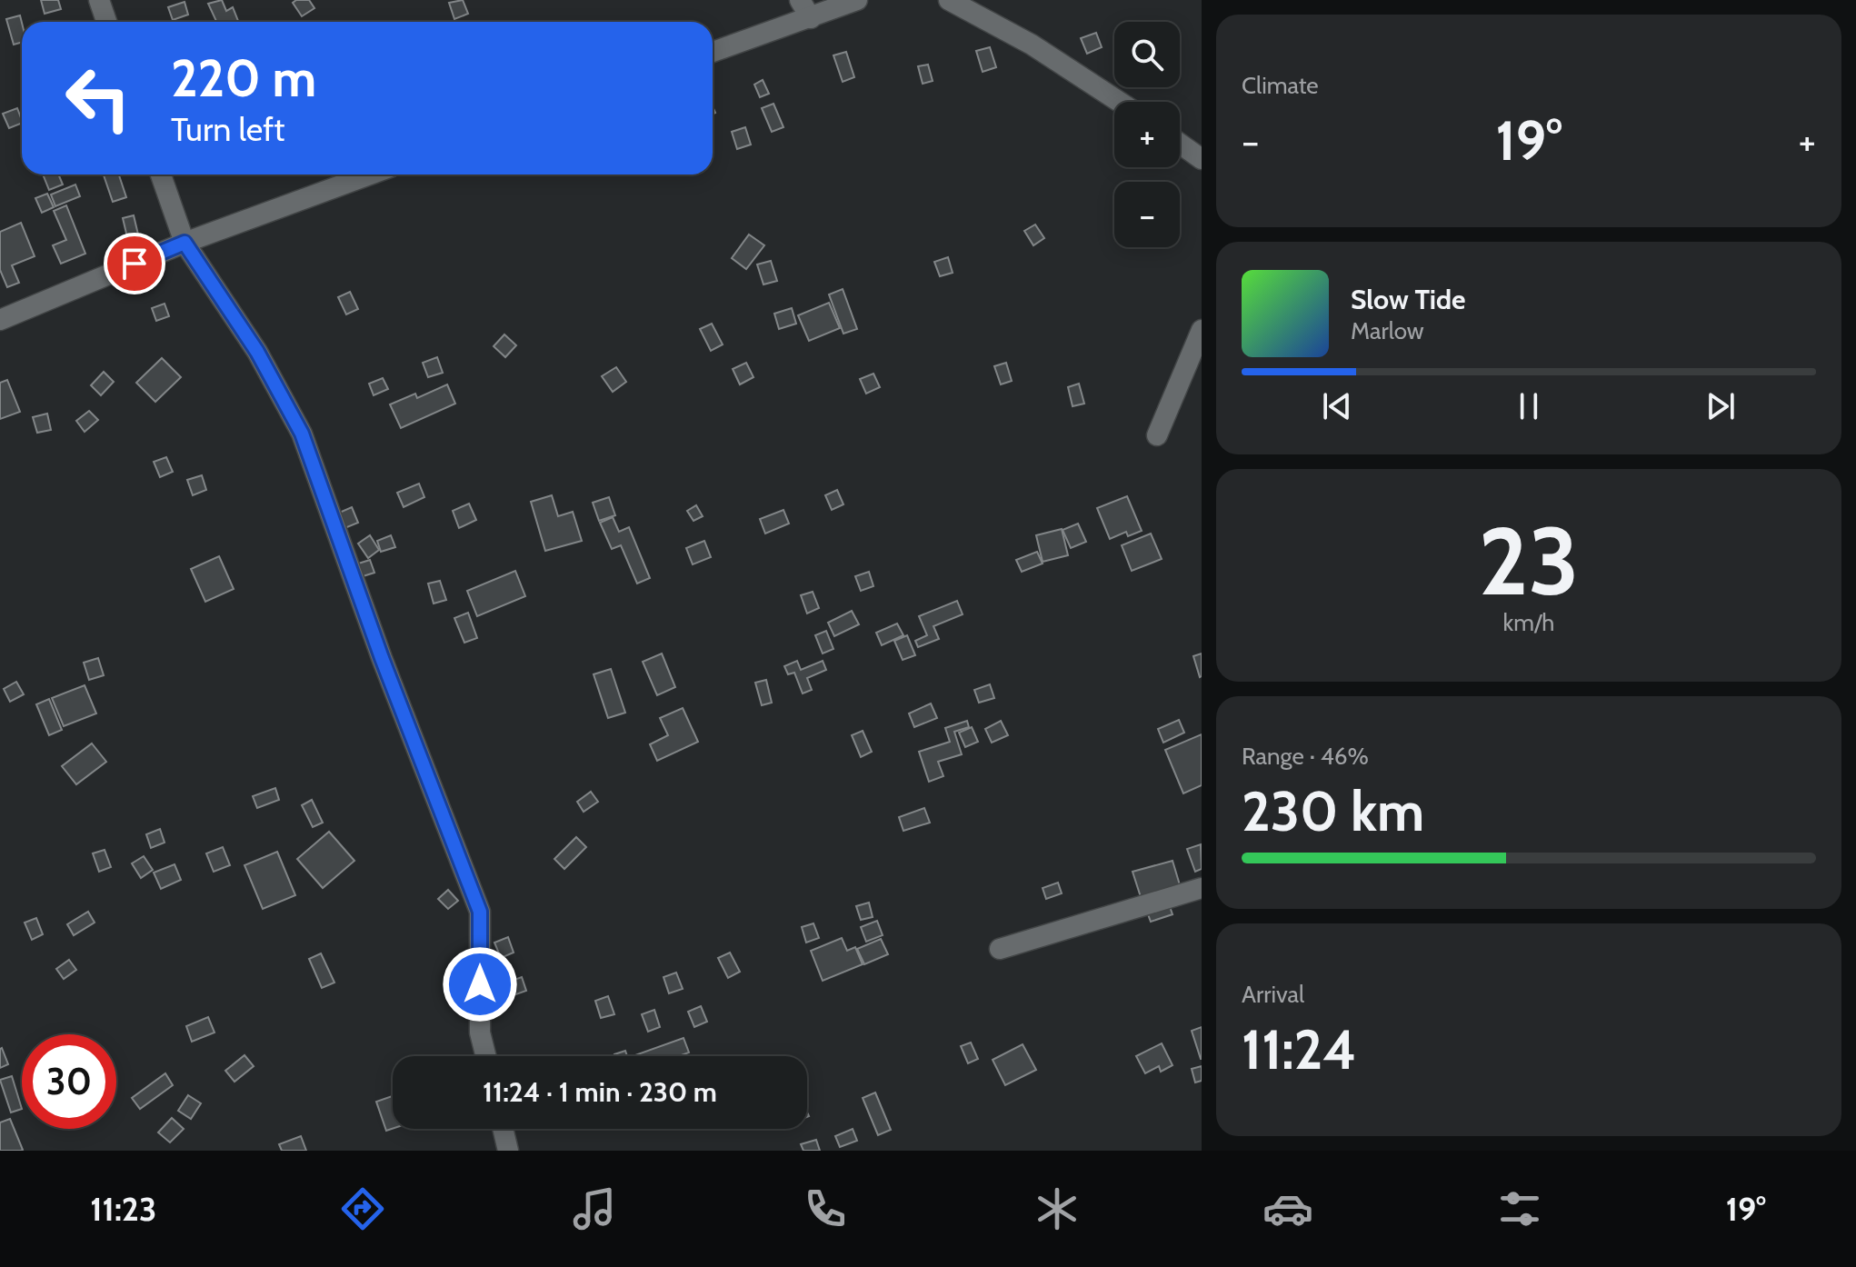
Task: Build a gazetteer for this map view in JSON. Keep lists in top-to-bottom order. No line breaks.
{"page":{"tile":["Climate",["23","km/h"],["Range · 46%","230 km"],["Arrival","11:24"]],"map_buttons":["+","−"],"turn":["220 m","Turn left"],"heat":["−","19°","+"],"song":["Slow Tide","Marlow"],"limit":"30","trip":"11:24 · 1 min · 230 m","tabs":["11:23","19°"]}}
